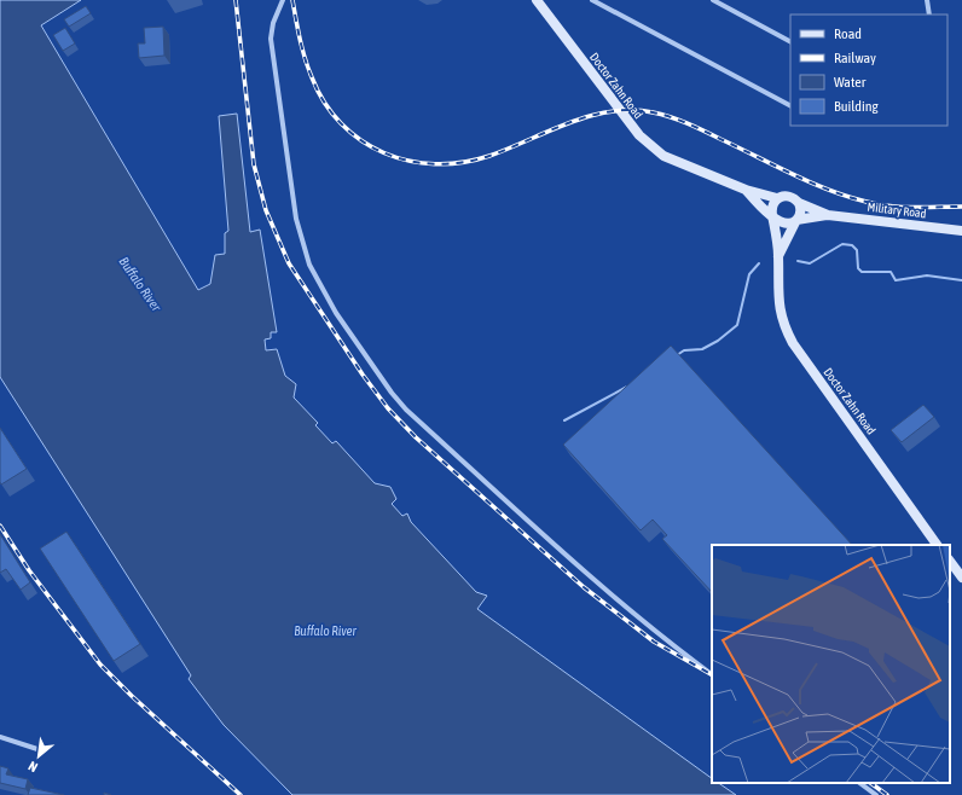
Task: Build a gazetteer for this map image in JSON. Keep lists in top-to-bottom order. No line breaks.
{"streets":{"street":["Doctor Zahn Road","Military Road"]},"crossings":[["Doctor Zahn Road","Military Road"]],"water":["Buffalo River"],"legend":["Road","Railway","Water","Building"],"north":"bottom left"}
